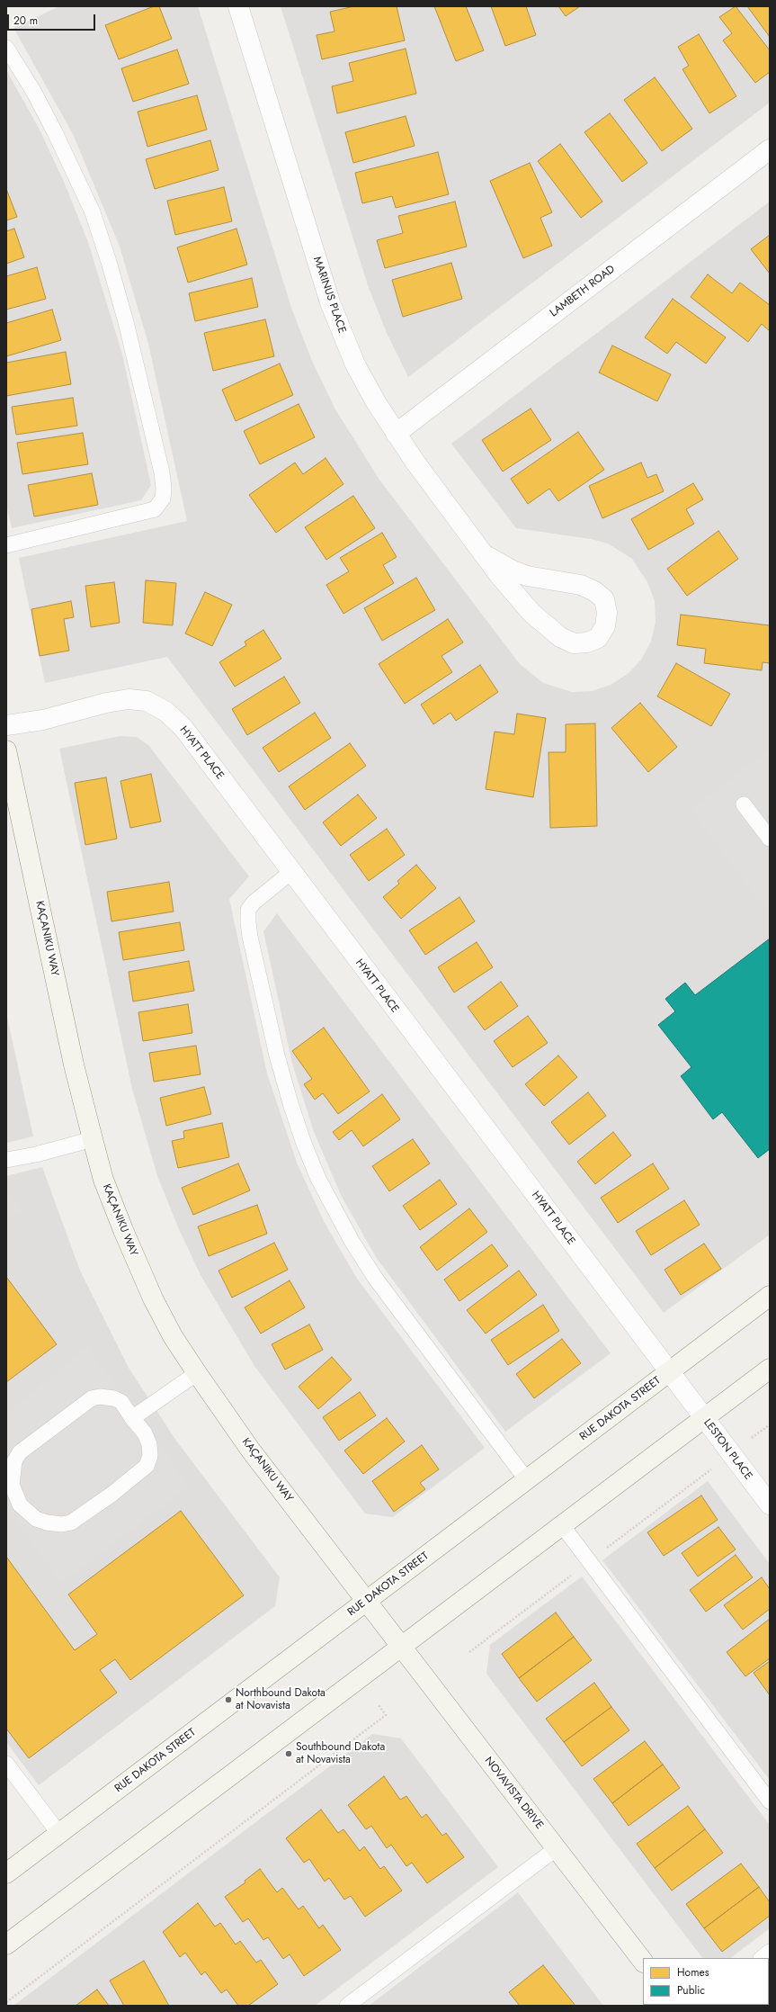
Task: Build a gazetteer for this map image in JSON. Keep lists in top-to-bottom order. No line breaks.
{"streets":{"main road":["KAÇANIKU WAY","RUE DAKOTA STREET","NOVAVISTA DRIVE"],"street":["LAMBETH ROAD","MARINUS PLACE","HYATT PLACE","LESTON PLACE"]},"crossings":[["LAMBETH ROAD","MARINUS PLACE"],["HYATT PLACE","RUE DAKOTA STREET"],["HYATT PLACE","LESTON PLACE"],["KAÇANIKU WAY","RUE DAKOTA STREET"],["KAÇANIKU WAY","NOVAVISTA DRIVE"]],"places":["Northbound Dakota at Novavista","Southbound Dakota at Novavista"],"legend":["Homes","Public"],"scale_bar":"20 m"}
